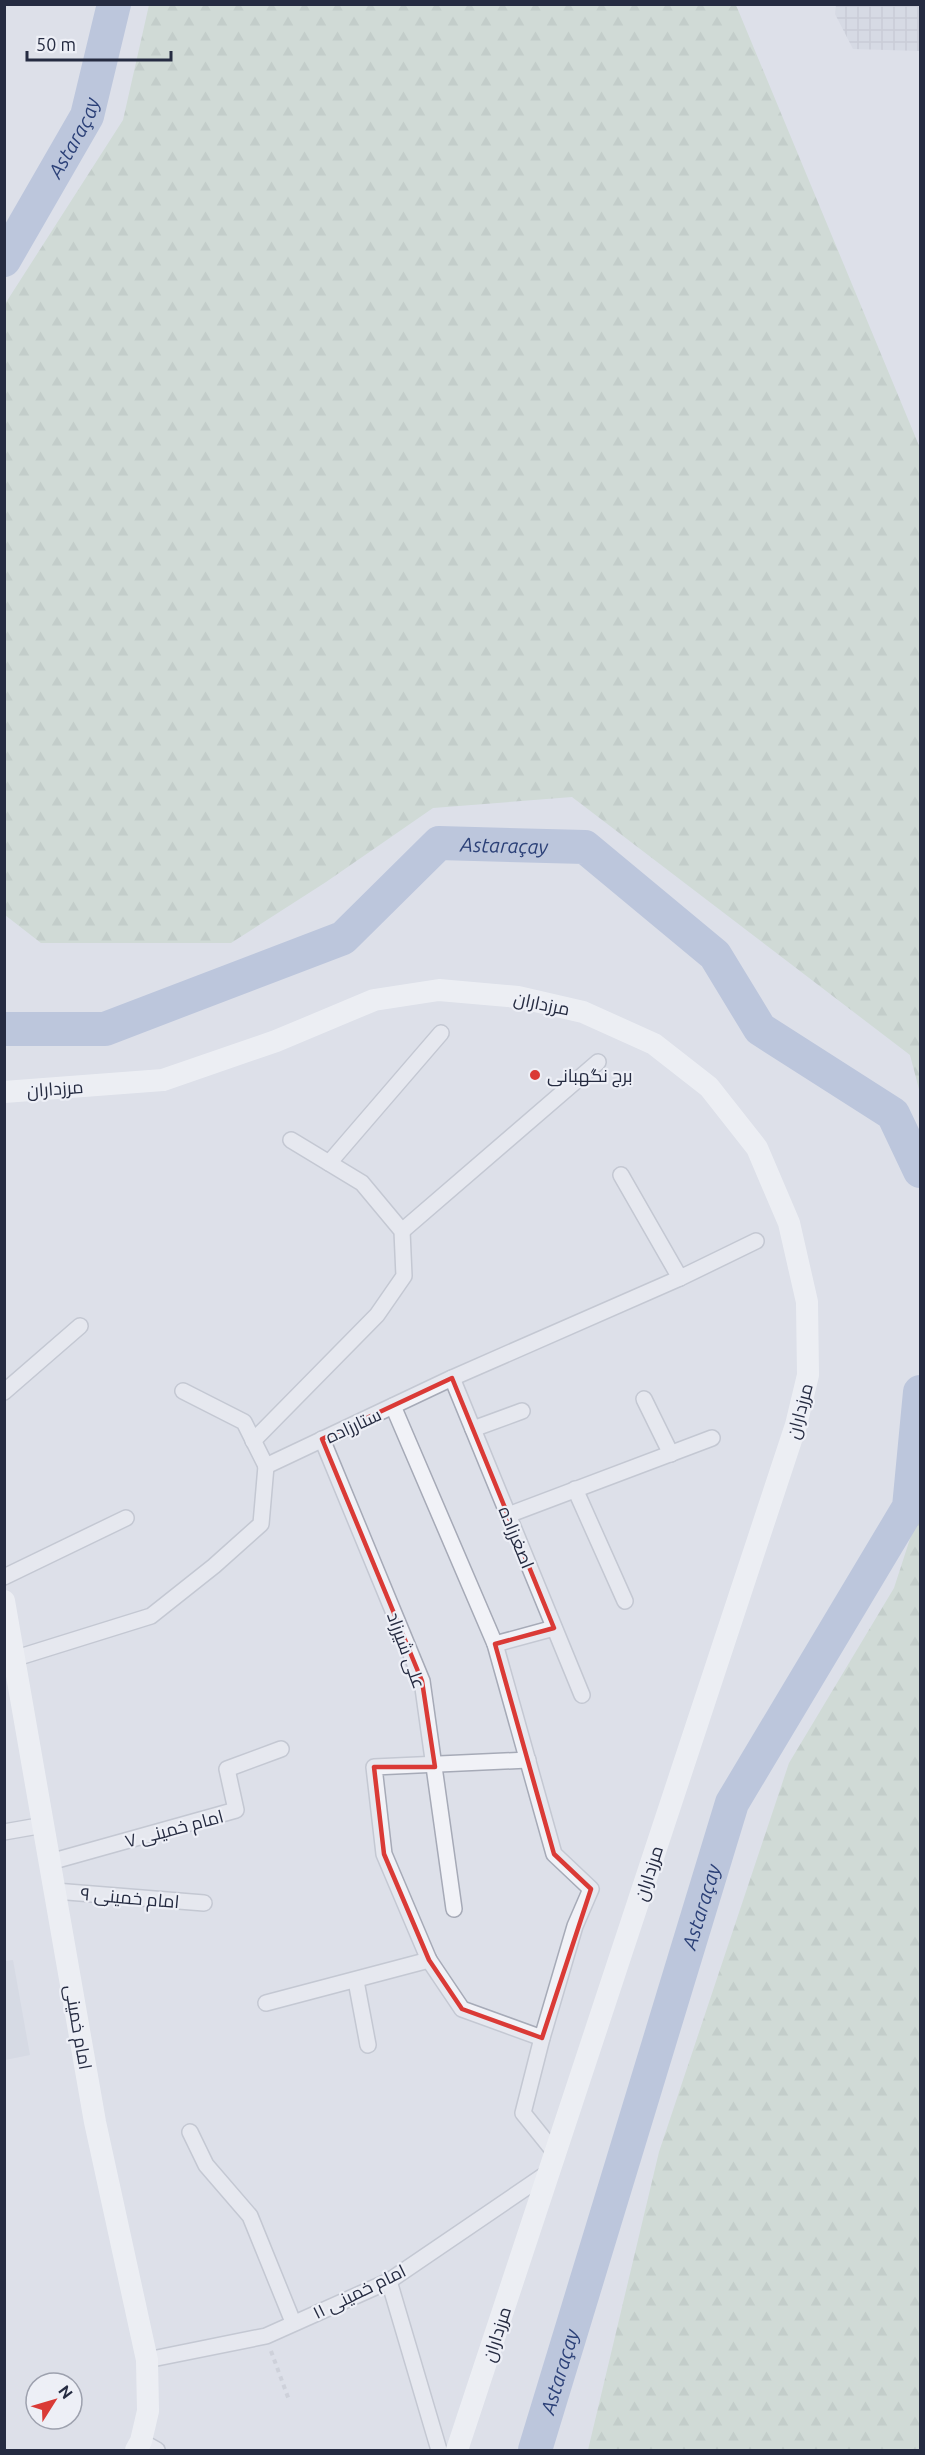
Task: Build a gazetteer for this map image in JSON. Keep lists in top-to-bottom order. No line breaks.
{"streets":{"street":["مرزداران","ستارزاده","اصغرزاده","علی شیرزاد","امام خمینی ۷","امام خمینی ۹","امام خمینی","امام خمینی ۱۱"]},"crossings":[["مرزداران","امام خمینی ۱۱"],["ستارزاده","اصغرزاده"],["ستارزاده","علی شیرزاد"],["امام خمینی ۷","امام خمینی"],["امام خمینی ۹","امام خمینی"],["امام خمینی","امام خمینی ۱۱"]],"water":["Astaraçay"],"places":["برج نگهبانی"],"scale_bar":"50 m","north":"top right"}
